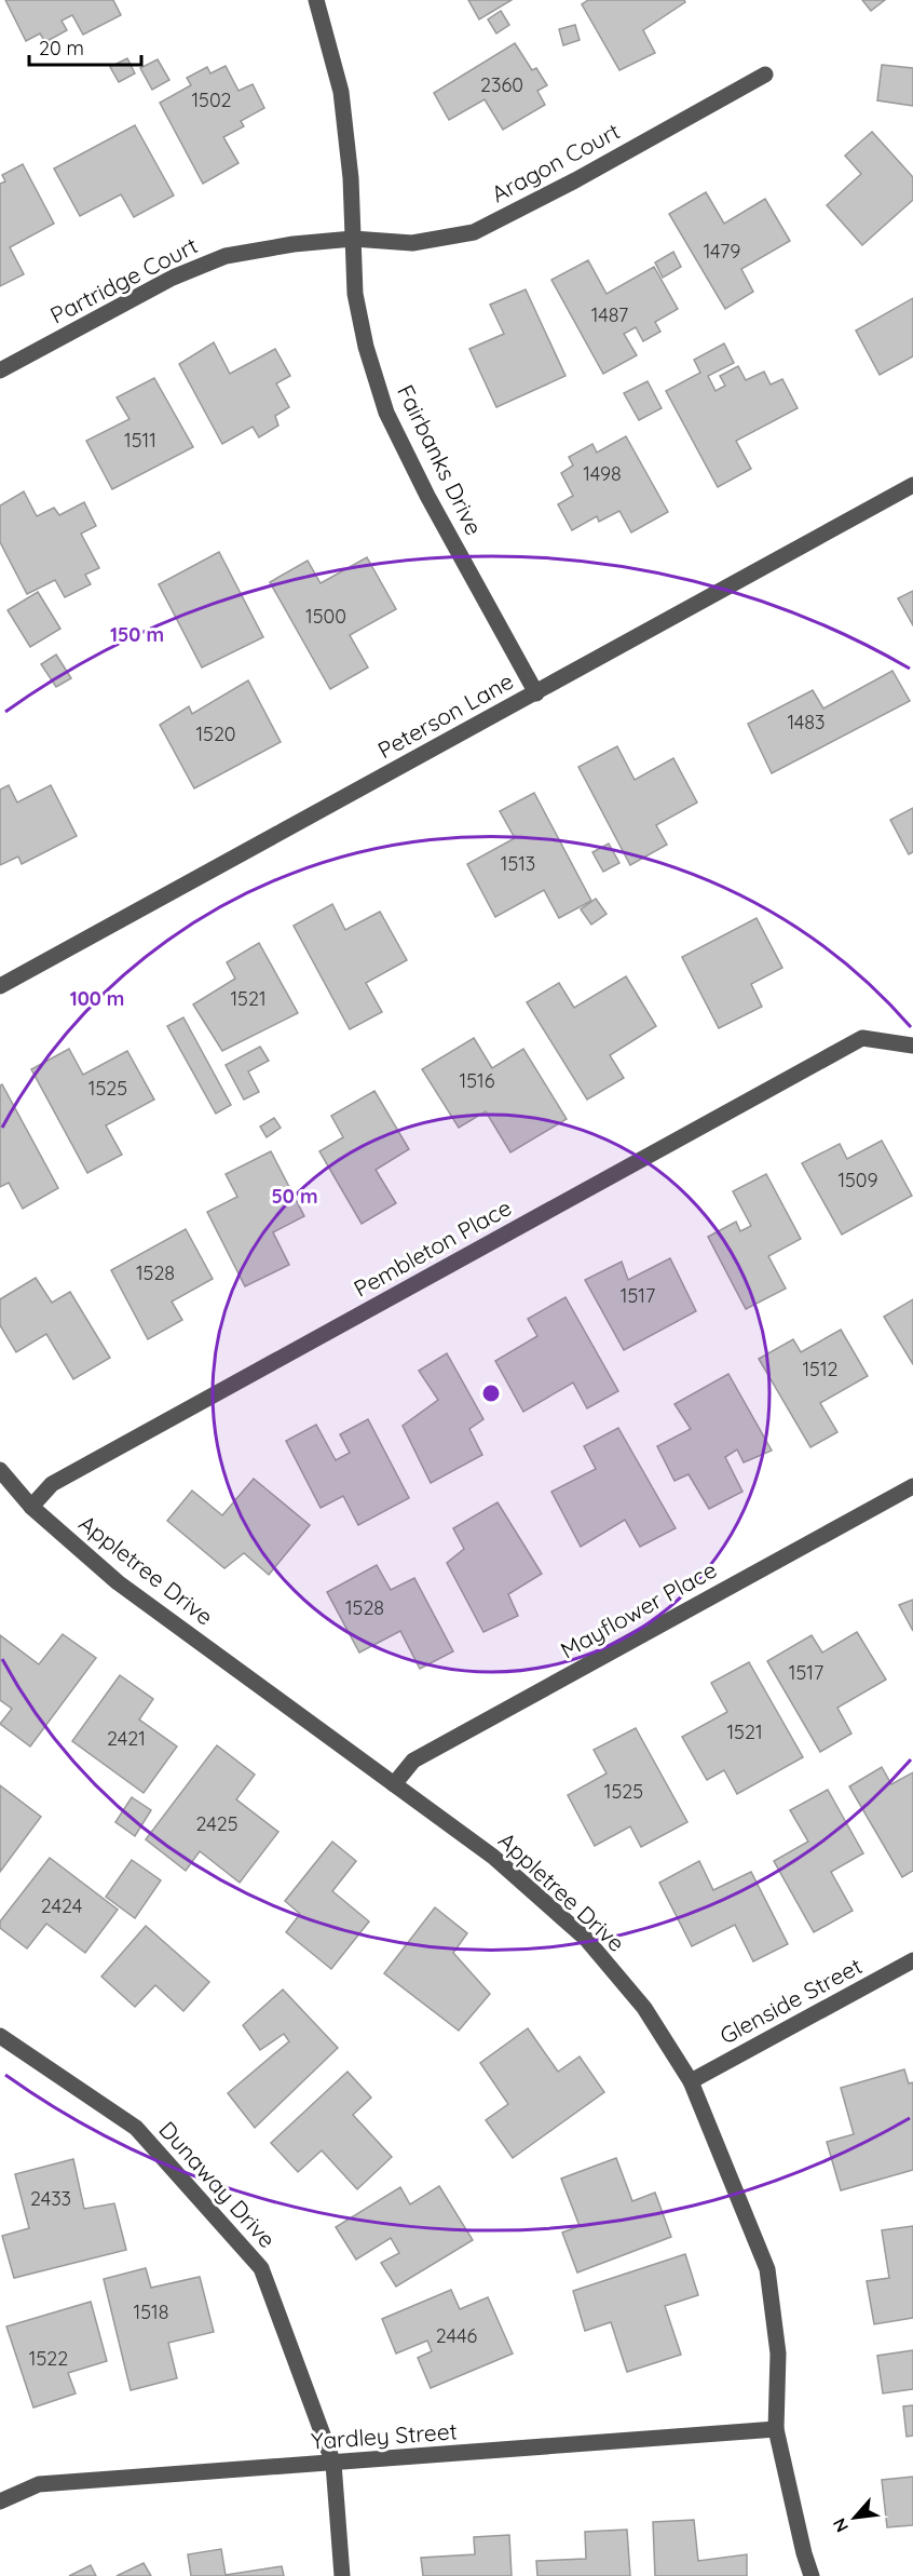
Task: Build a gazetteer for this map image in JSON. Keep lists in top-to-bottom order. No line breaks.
{"streets":{"street":["Aragon Court","Partridge Court","Fairbanks Drive","Peterson Lane","Pembleton Place","Appletree Drive","Mayflower Place","Glenside Street","Dunaway Drive","Yardley Street"]},"crossings":[["Aragon Court","Partridge Court"],["Aragon Court","Fairbanks Drive"],["Partridge Court","Fairbanks Drive"],["Fairbanks Drive","Peterson Lane"],["Pembleton Place","Appletree Drive"],["Appletree Drive","Mayflower Place"],["Appletree Drive","Glenside Street"],["Appletree Drive","Yardley Street"],["Dunaway Drive","Yardley Street"]],"house_numbers":["2360","1502","1479","1487","1511","1498","1500","1483","1520","1513","1521","1516","1525","1509","1528","1517","1512","1528","1517","1521","2421","1525","2425","2424","2433","1518","2446","1522"],"scale_bar":"20 m","north":"bottom left","rings":["150 m","100 m","50 m"]}
